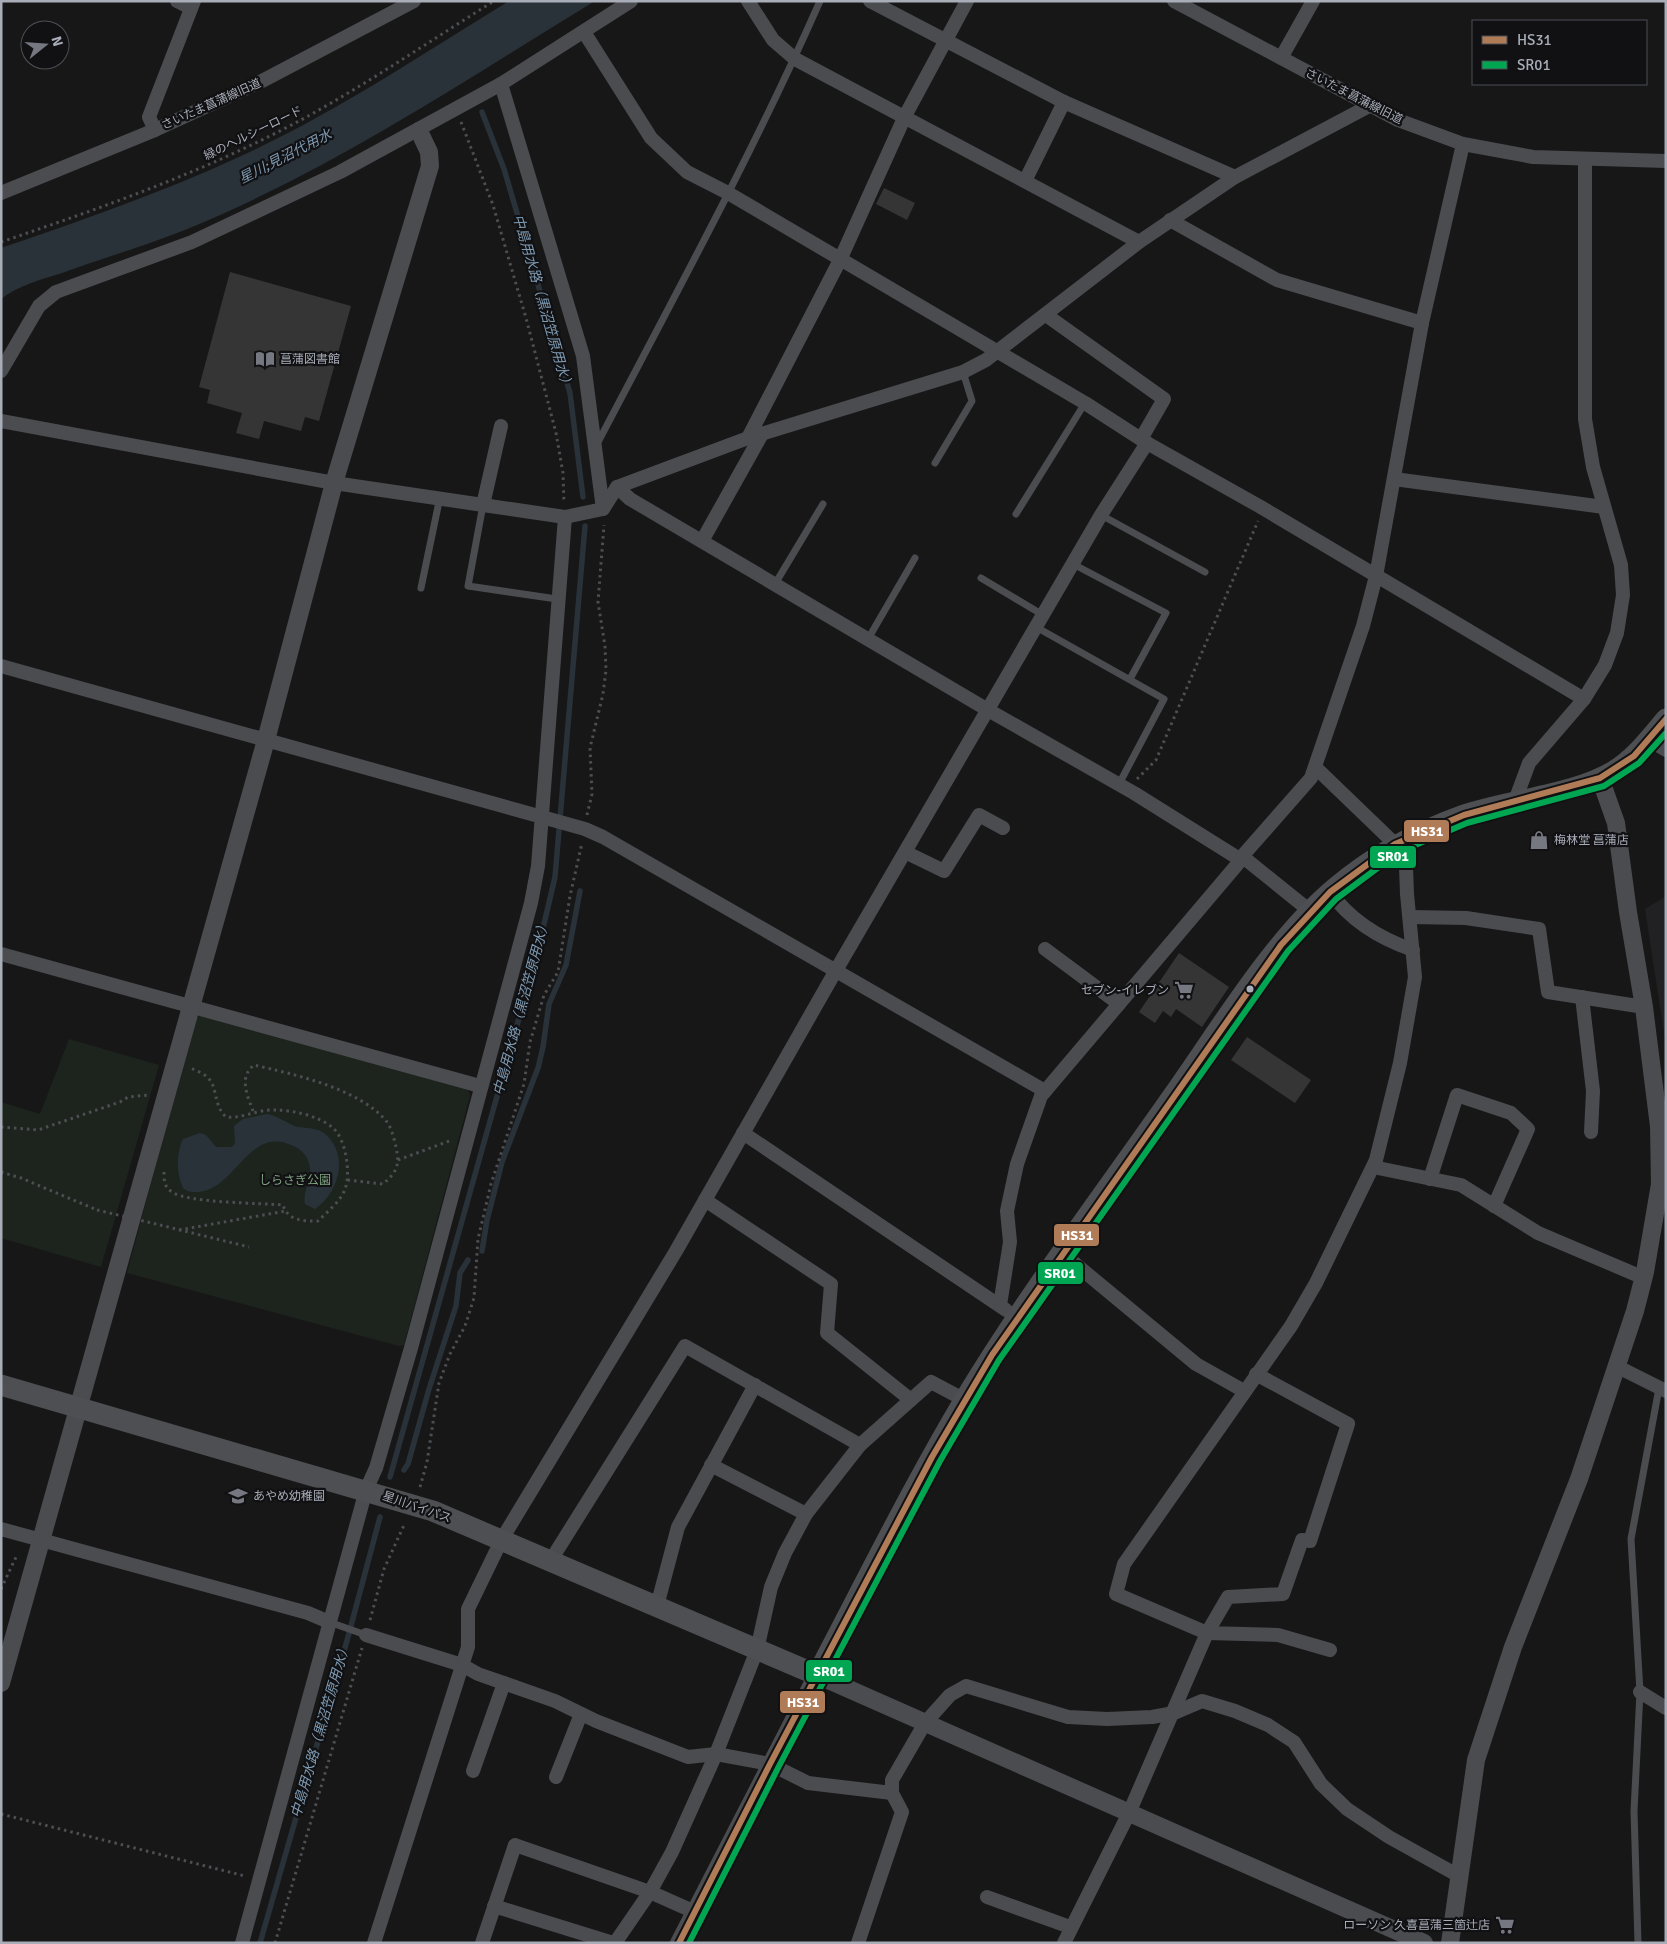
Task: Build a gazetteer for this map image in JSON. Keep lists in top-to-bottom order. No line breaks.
{"streets":{"main road":["星川バイパス"],"street":["さいたま菖蒲線旧道"],"path":["緑のヘルシーロード"]},"water":["星川;見沼代用水","中島用水路（黒沼笠原用水）"],"parks":["しらさぎ公園"],"places":{"library":["菖蒲図書館"],"shop":["梅林堂 菖蒲店"],"supermarket":["セブン-イレブン","ローソン 久喜菖蒲三箇辻店"],"school or university":["あやめ幼稚園"]},"lines":["transit line HS31","transit line SR01"],"legend":["HS31","SR01"],"north":"right"}
